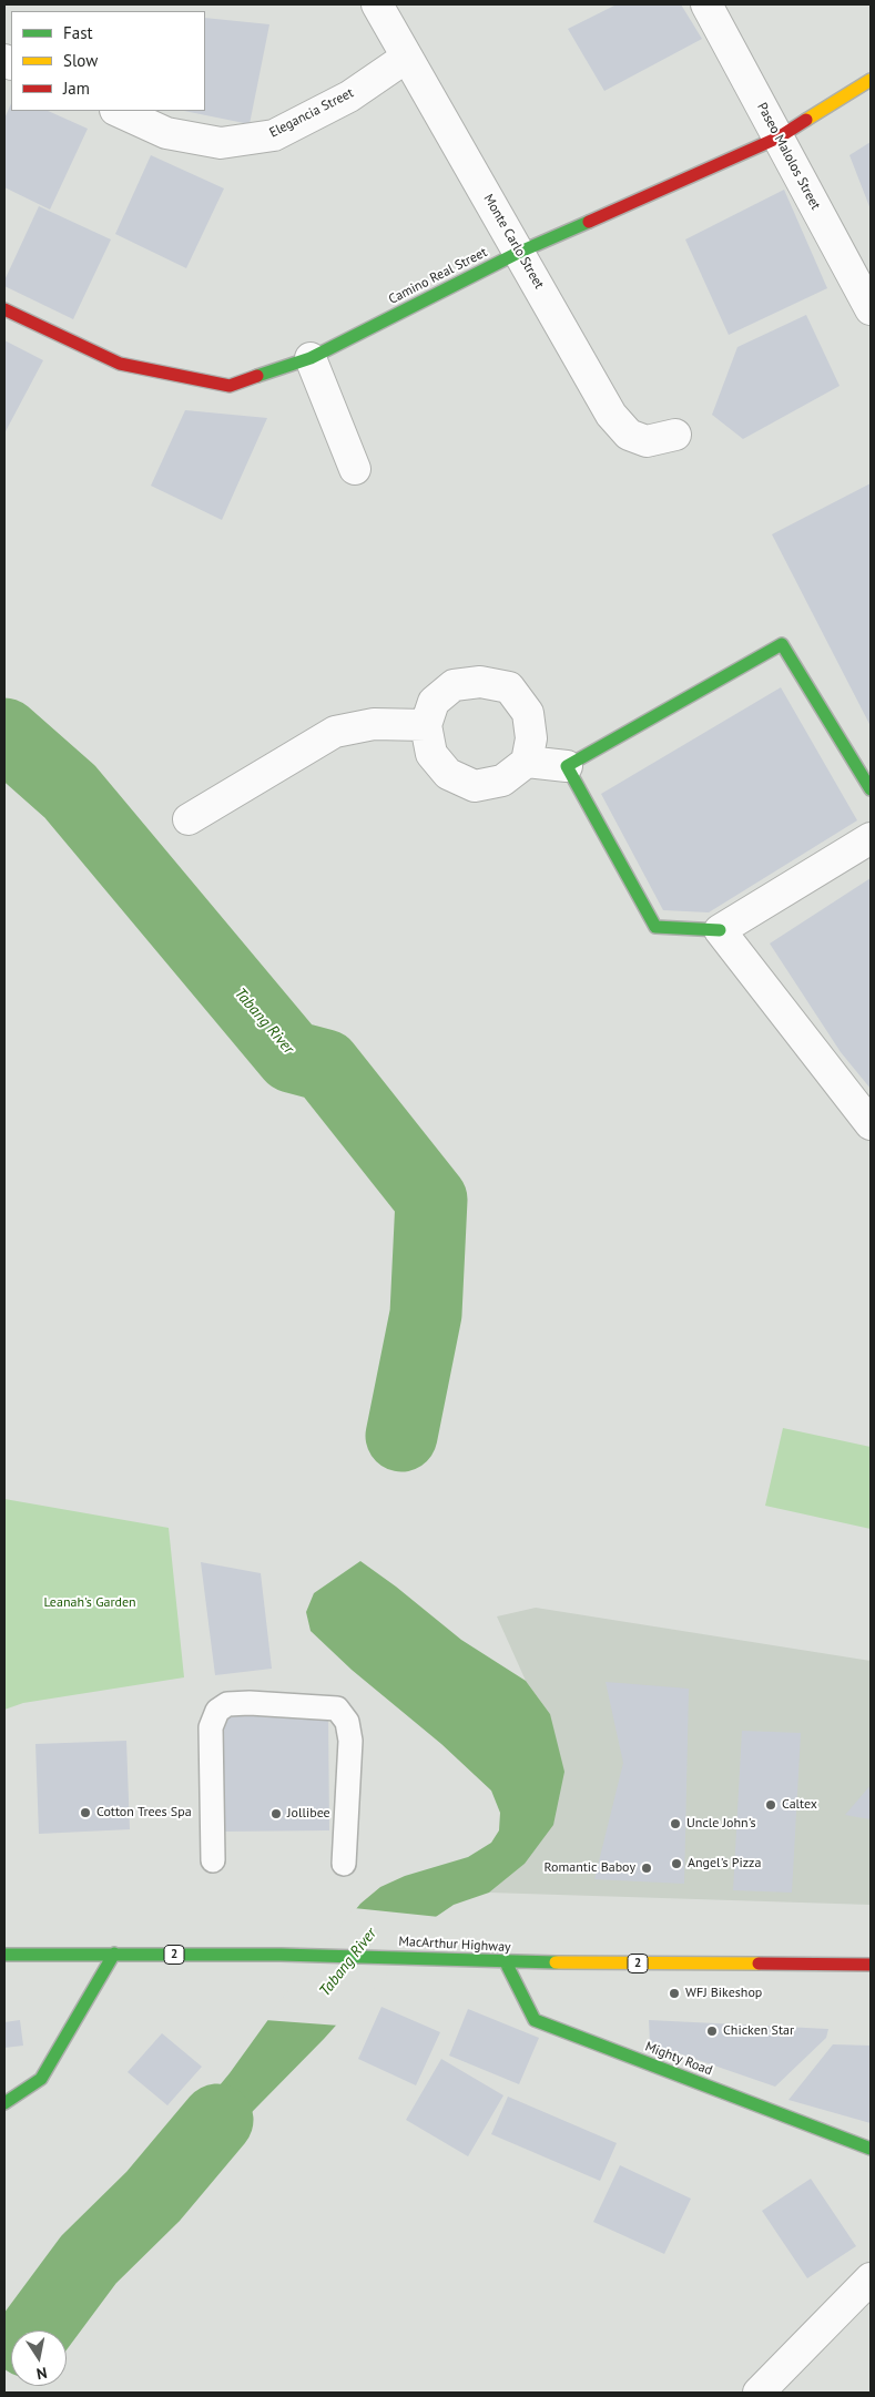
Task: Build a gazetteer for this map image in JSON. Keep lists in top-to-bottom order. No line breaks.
{"streets":{"main road":["Camino Real Street","MacArthur Highway","2","Mighty Road"],"street":["Elegancia Street","Paseo Malolos Street","Monte Carlo Street"]},"crossings":[["Elegancia Street","Monte Carlo Street"],["Paseo Malolos Street","Camino Real Street"],["Monte Carlo Street","Camino Real Street"],["MacArthur Highway","Mighty Road"]],"water":["Tabang River"],"parks":["Leanah's Garden"],"places":["Caltex","Cotton Trees Spa","Jollibee","Uncle John's","Angel's Pizza","Romantic Baboy","WFJ Bikeshop","Chicken Star"],"legend":["Fast","Slow","Jam"],"north":"bottom"}
